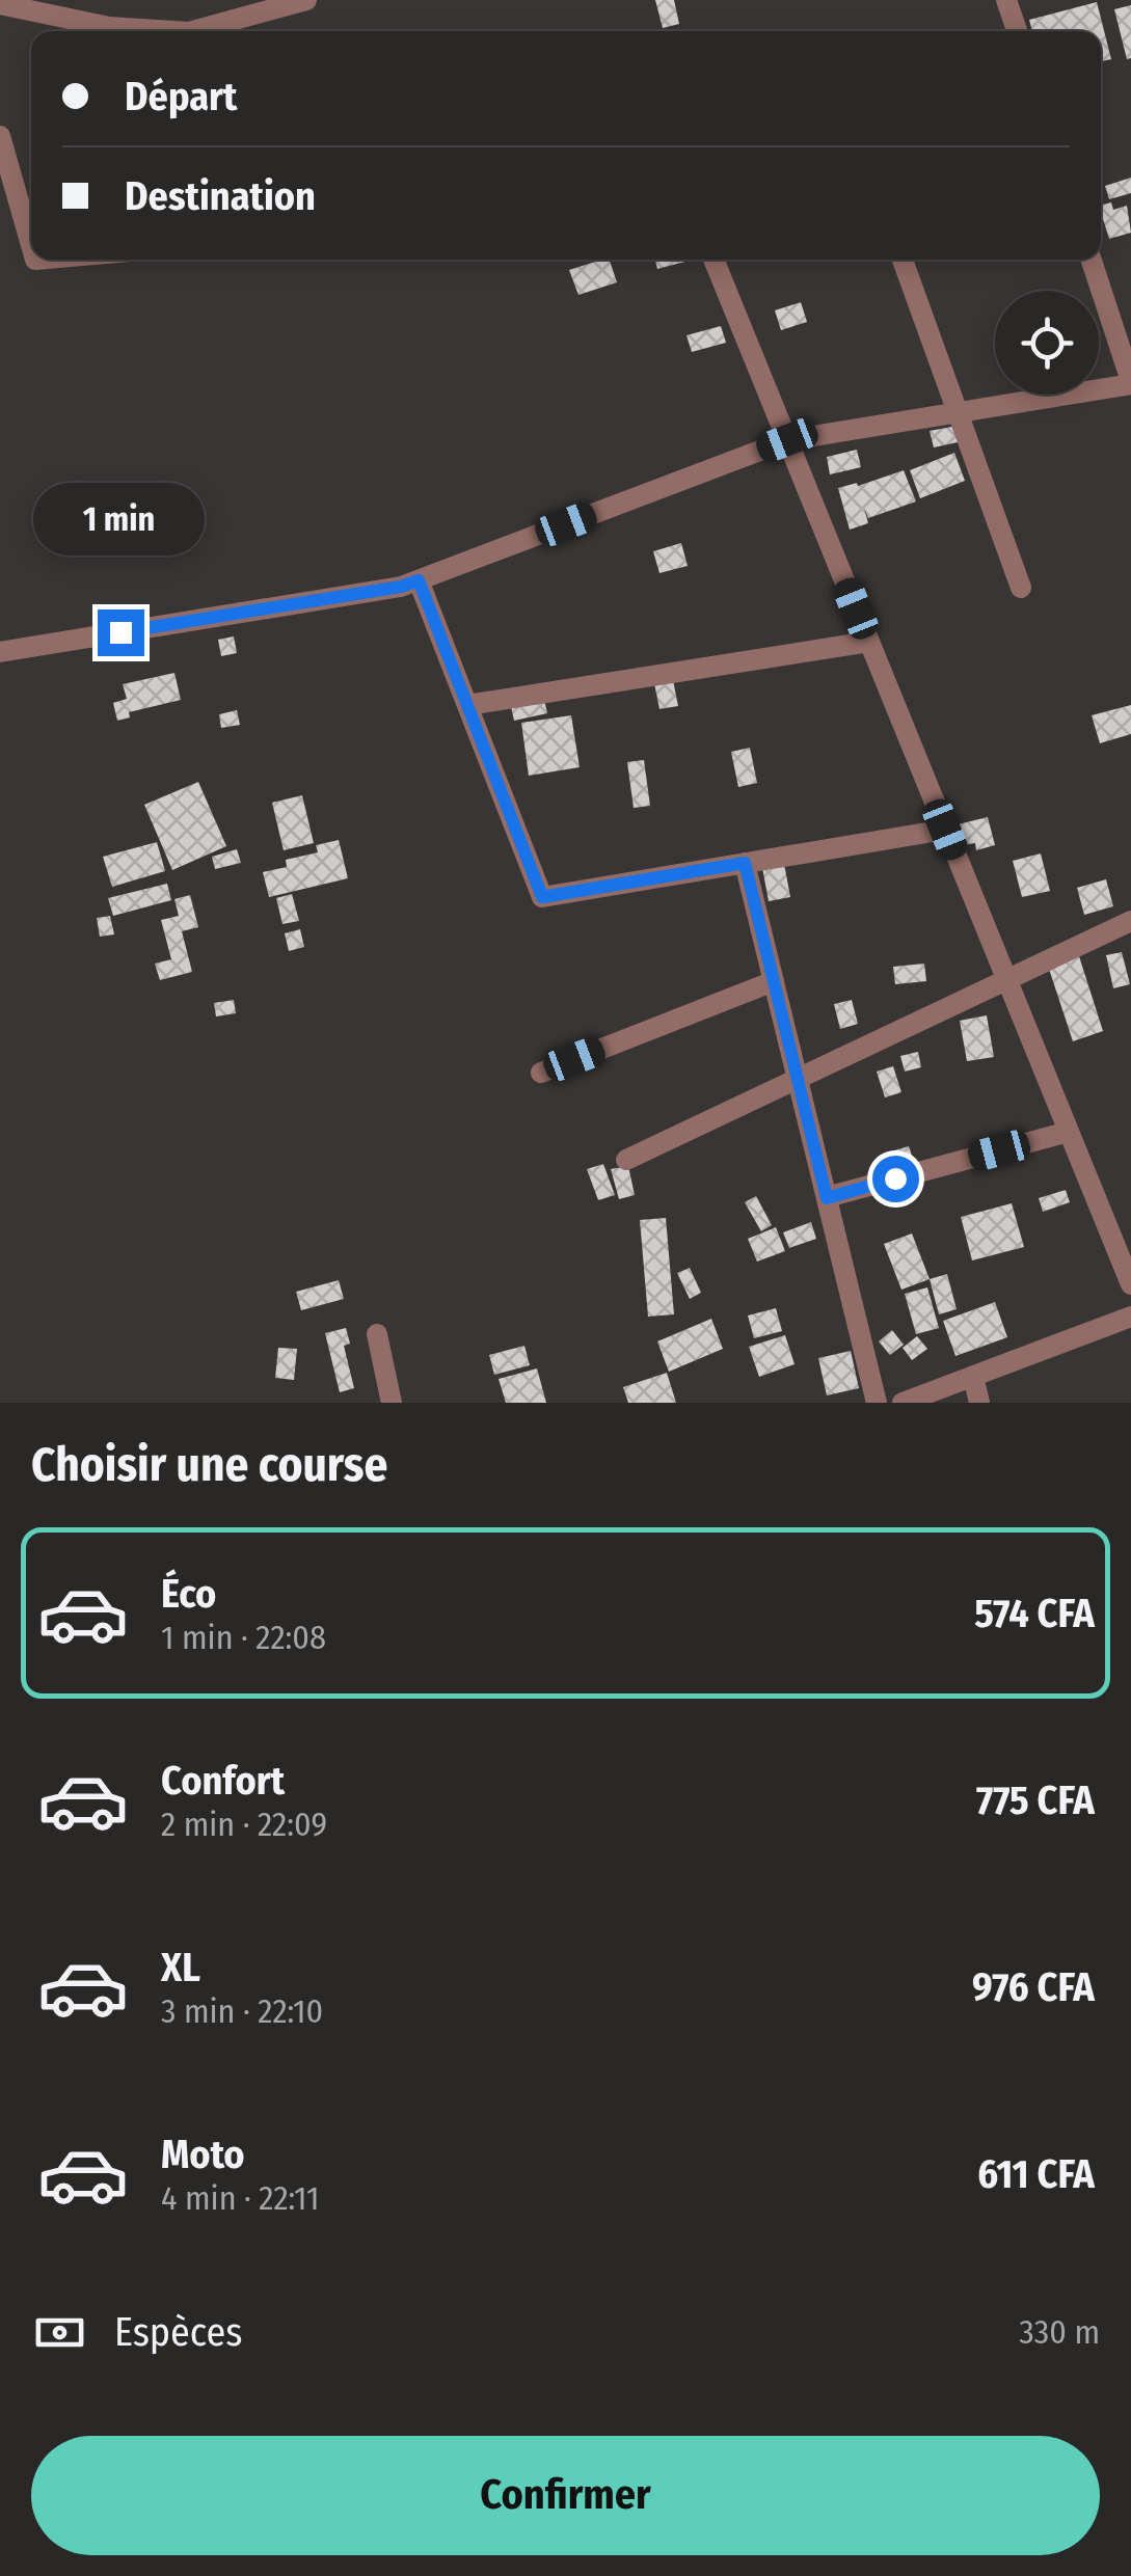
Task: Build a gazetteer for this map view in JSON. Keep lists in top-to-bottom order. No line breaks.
{"page":{"banner":["Départ","Destination"],"bubble":"1 min","heading":"Choisir une course","list":[{"name":"Éco","note":"1 min · 22:08","value":"574 CFA"},{"name":"Confort","note":"2 min · 22:09","value":"775 CFA"},{"name":"XL","note":"3 min · 22:10","value":"976 CFA"},{"name":"Moto","note":"4 min · 22:11","value":"611 CFA"}],"pay":["Espèces","330 m"],"buttons":"Confirmer"}}
